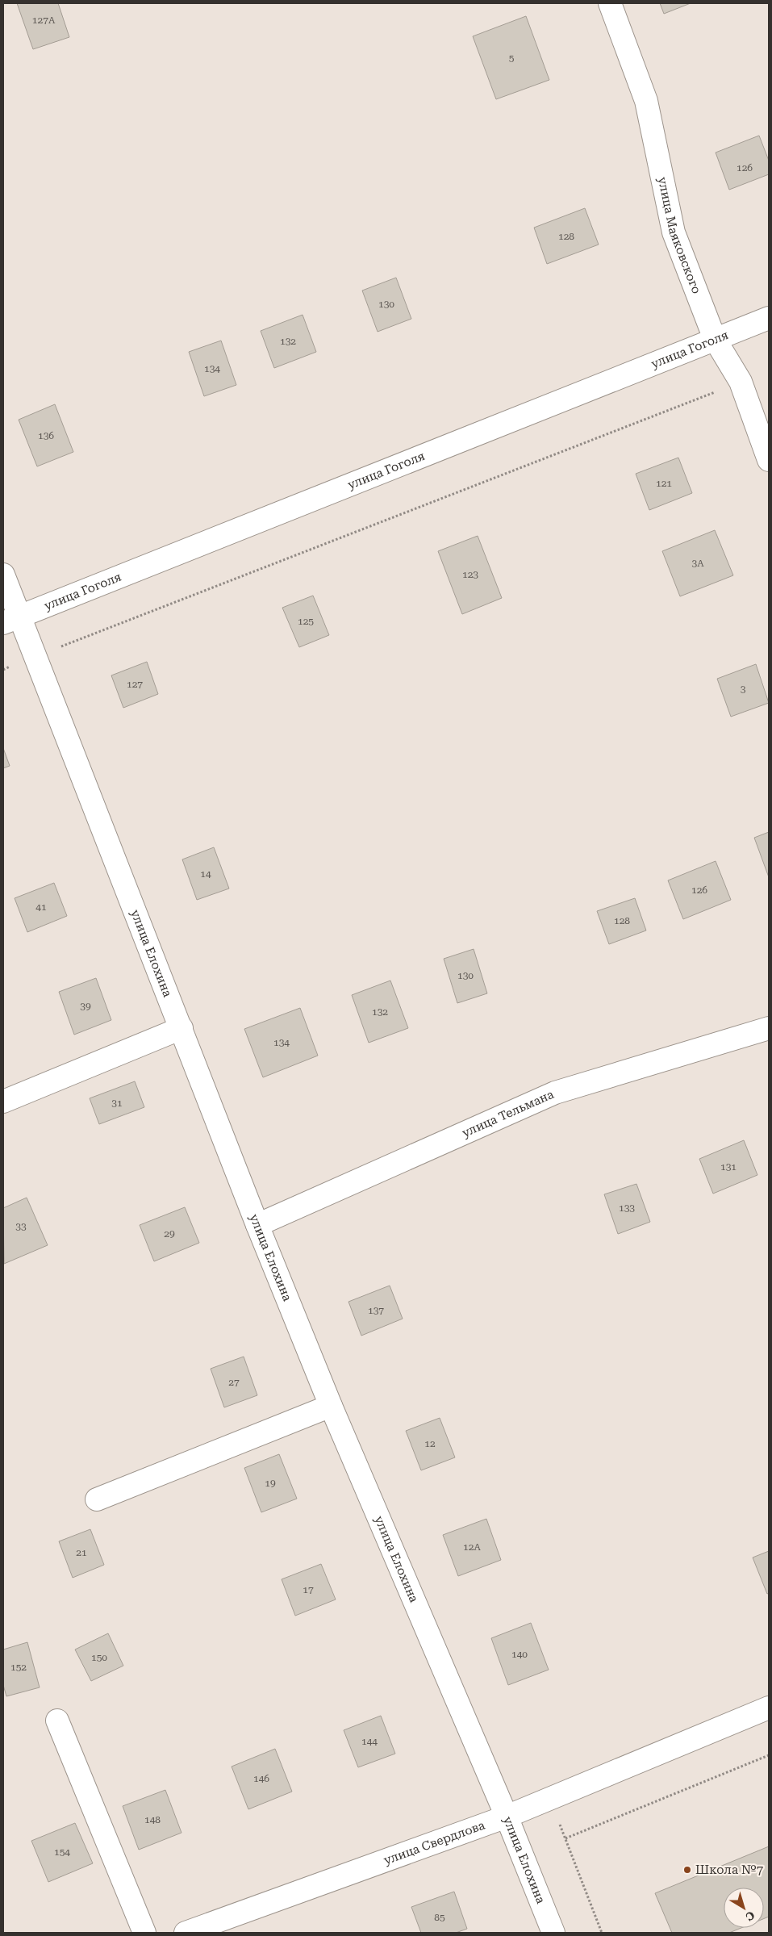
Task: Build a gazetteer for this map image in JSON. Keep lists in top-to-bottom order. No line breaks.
{"streets":{"street":["улица Маяковского","улица Гоголя","улица Елохина","улица Тельмана","улица Свердлова"]},"crossings":[["улица Маяковского","улица Гоголя"],["улица Гоголя","улица Елохина"],["улица Елохина","улица Тельмана"],["улица Елохина","улица Свердлова"]],"places":["Школа №7"],"house_numbers":["127А","5","126","128","130","132","134","136","121","3А","123","125","127","3","14","126","41","128","130","39","132","134","31","131","133","33","29","137","27","12","19","12А","21","17","140","150","152","144","146","148","154","85"],"north":"bottom right"}
